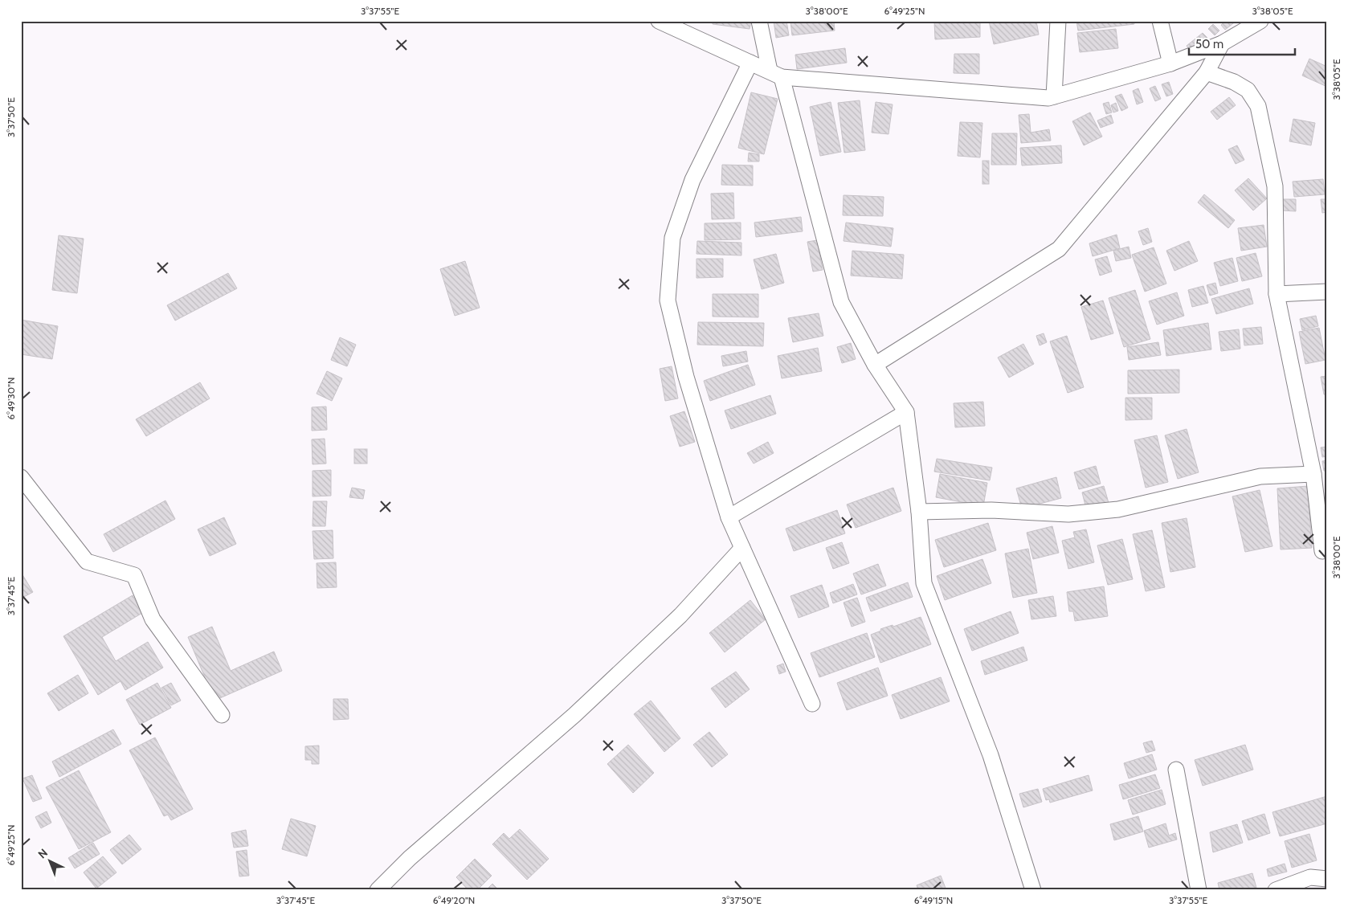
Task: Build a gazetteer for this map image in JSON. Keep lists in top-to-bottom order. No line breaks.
{"scale_bar":"50 m","north":"top left","coordinates":["3°37'55\"E","3°38'00\"E","6°49'25\"N","3°38'05\"E","3°37'50\"E","6°49'30\"N","3°37'45\"E","6°49'20\"N","6°49'15\"N"]}
